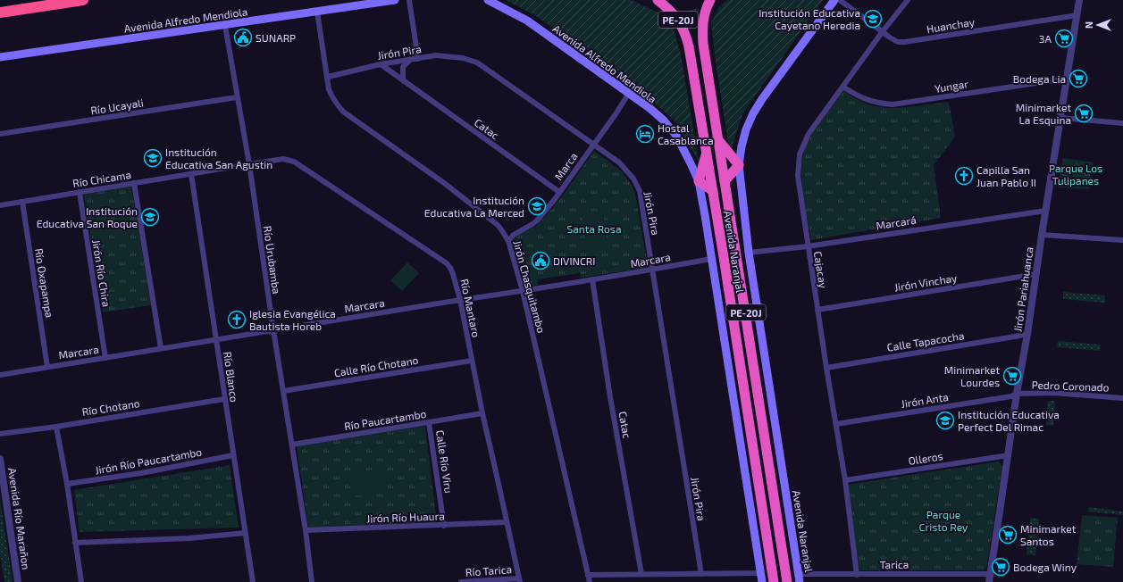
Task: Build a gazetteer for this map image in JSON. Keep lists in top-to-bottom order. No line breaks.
{"streets":{"highway":["PE-20J","Avenida Naranjal"],"main road":["Avenida Alfredo Mendiola"],"street":["Huanchay","Jirón Pira","Yungar","Río Ucayali","Catac","Marca","Río Chicama","Marcará","Río Urubamba","Marcara","Cajacay","Jirón Río Chira","Jirón Vinchay","Río Oxapampa","Jirón Chasquitambo","Jirón Pariahuanca","Río Mantaro","Calle Tapacocha","Calle Río Chotano","Río Blanco","Pedro Coronado","Jirón Anta","Río Chotano","Río Paucartambo","Olleros","Jirón Río Paucartambo","Calle Río Viru","Jirón Río Huaura","Avenida Río Marañon","Tarica","Río Tarica"]},"crossings":[["Avenida Alfredo Mendiola","Marca"],["Avenida Alfredo Mendiola","Río Urubamba"],["Avenida Alfredo Mendiola","Jirón Chasquitambo"],["Huanchay","Cajacay"],["Huanchay","Jirón Pariahuanca"],["Jirón Pira","Catac"],["Jirón Pira","Marca"],["Jirón Pira","Marcara"],["Jirón Pira","Jirón Chasquitambo"],["Yungar","Cajacay"],["Yungar","Jirón Pariahuanca"],["Río Ucayali","Río Urubamba"],["Catac","Marca"],["Catac","Marcara"],["Marca","Jirón Chasquitambo"],["Río Chicama","Río Urubamba"],["Río Chicama","Jirón Río Chira"],["Río Chicama","Río Oxapampa"],["Río Chicama","Río Mantaro"],["Río Chicama","Río Blanco"],["Marcará","Avenida Naranjal"],["Marcará","Cajacay"],["Marcará","Jirón Pariahuanca"],["Avenida Naranjal","Tarica"],["Río Urubamba","Marcara"],["Río Urubamba","Río Mantaro"],["Río Urubamba","Calle Río Chotano"],["Río Urubamba","Río Paucartambo"],["Río Urubamba","Jirón Río Huaura"],["Marcara","Jirón Río Chira"],["Marcara","Río Oxapampa"],["Marcara","Jirón Chasquitambo"],["Marcara","Río Mantaro"],["Marcara","Río Blanco"],["Cajacay","Jirón Vinchay"],["Cajacay","Calle Tapacocha"],["Cajacay","Jirón Anta"],["Cajacay","Olleros"],["Cajacay","Tarica"],["Jirón Vinchay","Jirón Pariahuanca"],["Jirón Pariahuanca","Calle Tapacocha"],["Jirón Pariahuanca","Pedro Coronado"],["Jirón Pariahuanca","Jirón Anta"],["Jirón Pariahuanca","Olleros"],["Jirón Pariahuanca","Tarica"],["Río Mantaro","Calle Río Chotano"],["Río Mantaro","Río Paucartambo"],["Río Mantaro","Jirón Río Huaura"],["Río Mantaro","Río Tarica"],["Río Blanco","Río Chotano"],["Río Blanco","Jirón Río Paucartambo"],["Pedro Coronado","Jirón Anta"],["Río Paucartambo","Calle Río Viru"],["Calle Río Viru","Jirón Río Huaura"]],"parks":["Parque Los Tulipanes","Santa Rosa","Parque Cristo Rey"],"places":{"school or university":["Institución Educativa Cayetano Heredia","Institución Educativa San Agustin","Institución Educativa La Merced","Institución Educativa San Roque","Institución Educativa Perfect Del Rimac"],"public building":["SUNARP","DIVINCRI"],"supermarket":["3A","Bodega Lia","Minimarket La Esquina","Minimarket Lourdes","Minimarket Santos","Bodega Winy"],"hotel":["Hostal Casablanca"],"church":["Capilla San Juan Pablo II","Iglesia Evangélica Bautista Horeb"]},"north":"left"}
